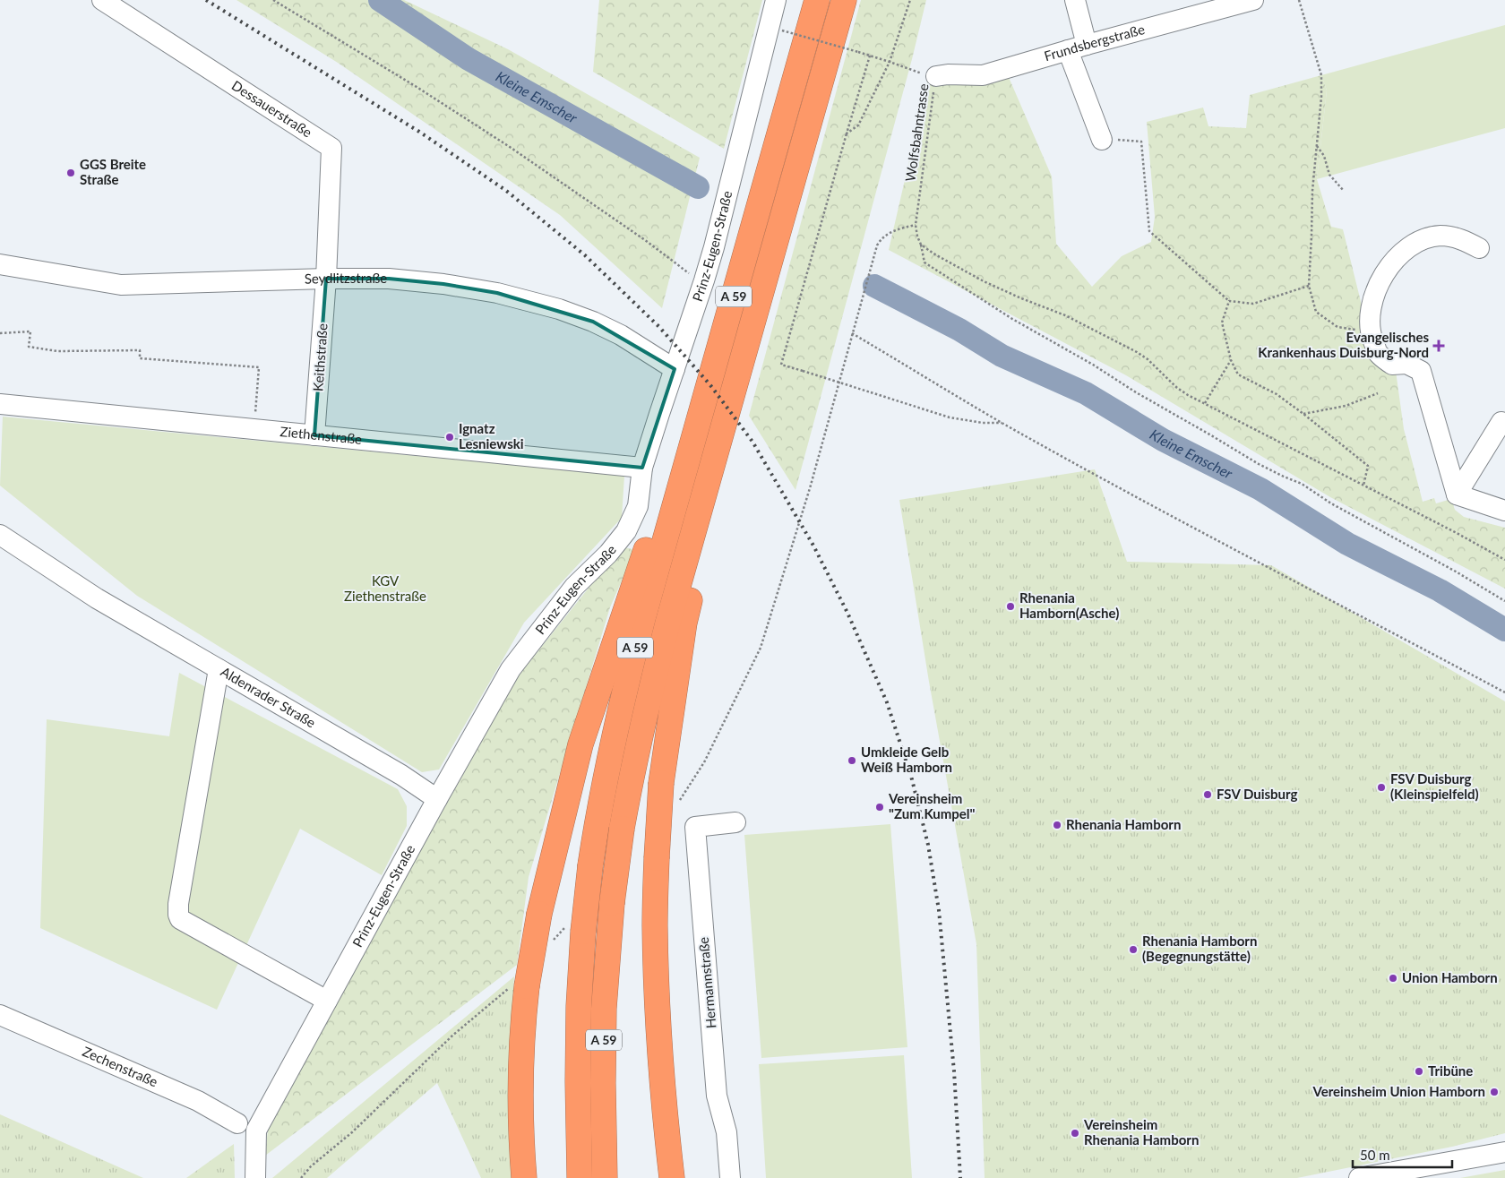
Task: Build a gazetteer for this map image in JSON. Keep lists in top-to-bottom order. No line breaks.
{"streets":{"highway":["A 59"],"street":["Frundsbergstraße","Dessauerstraße","Prinz-Eugen-Straße","Seydlitzstraße","Keithstraße","Ziethenstraße","Aldenrader Straße","Hermannstraße","Zechenstraße"],"path":["Wolfsbahntrasse"]},"crossings":[["Frundsbergstraße","Wolfsbahntrasse"],["Dessauerstraße","Seydlitzstraße"],["Dessauerstraße","Keithstraße"],["Prinz-Eugen-Straße","Seydlitzstraße"],["Prinz-Eugen-Straße","Ziethenstraße"],["Prinz-Eugen-Straße","Aldenrader Straße"],["Seydlitzstraße","Keithstraße"],["Keithstraße","Ziethenstraße"]],"water":["Kleine Emscher"],"parks":["KGV Ziethenstraße"],"places":{"other":["GGS Breite Straße","Ignatz Lesniewski","Rhenania Hamborn(Asche)","Umkleide Gelb Weiß Hamborn","FSV Duisburg (Kleinspielfeld)","FSV Duisburg","Vereinsheim \"Zum Kumpel\"","Rhenania Hamborn","Rhenania Hamborn (Begegnungstätte)","Union Hamborn","Tribüne","Vereinsheim Union Hamborn","Vereinsheim Rhenania Hamborn"],"health":["Evangelisches Krankenhaus Duisburg-Nord"]},"scale_bar":"50 m"}
